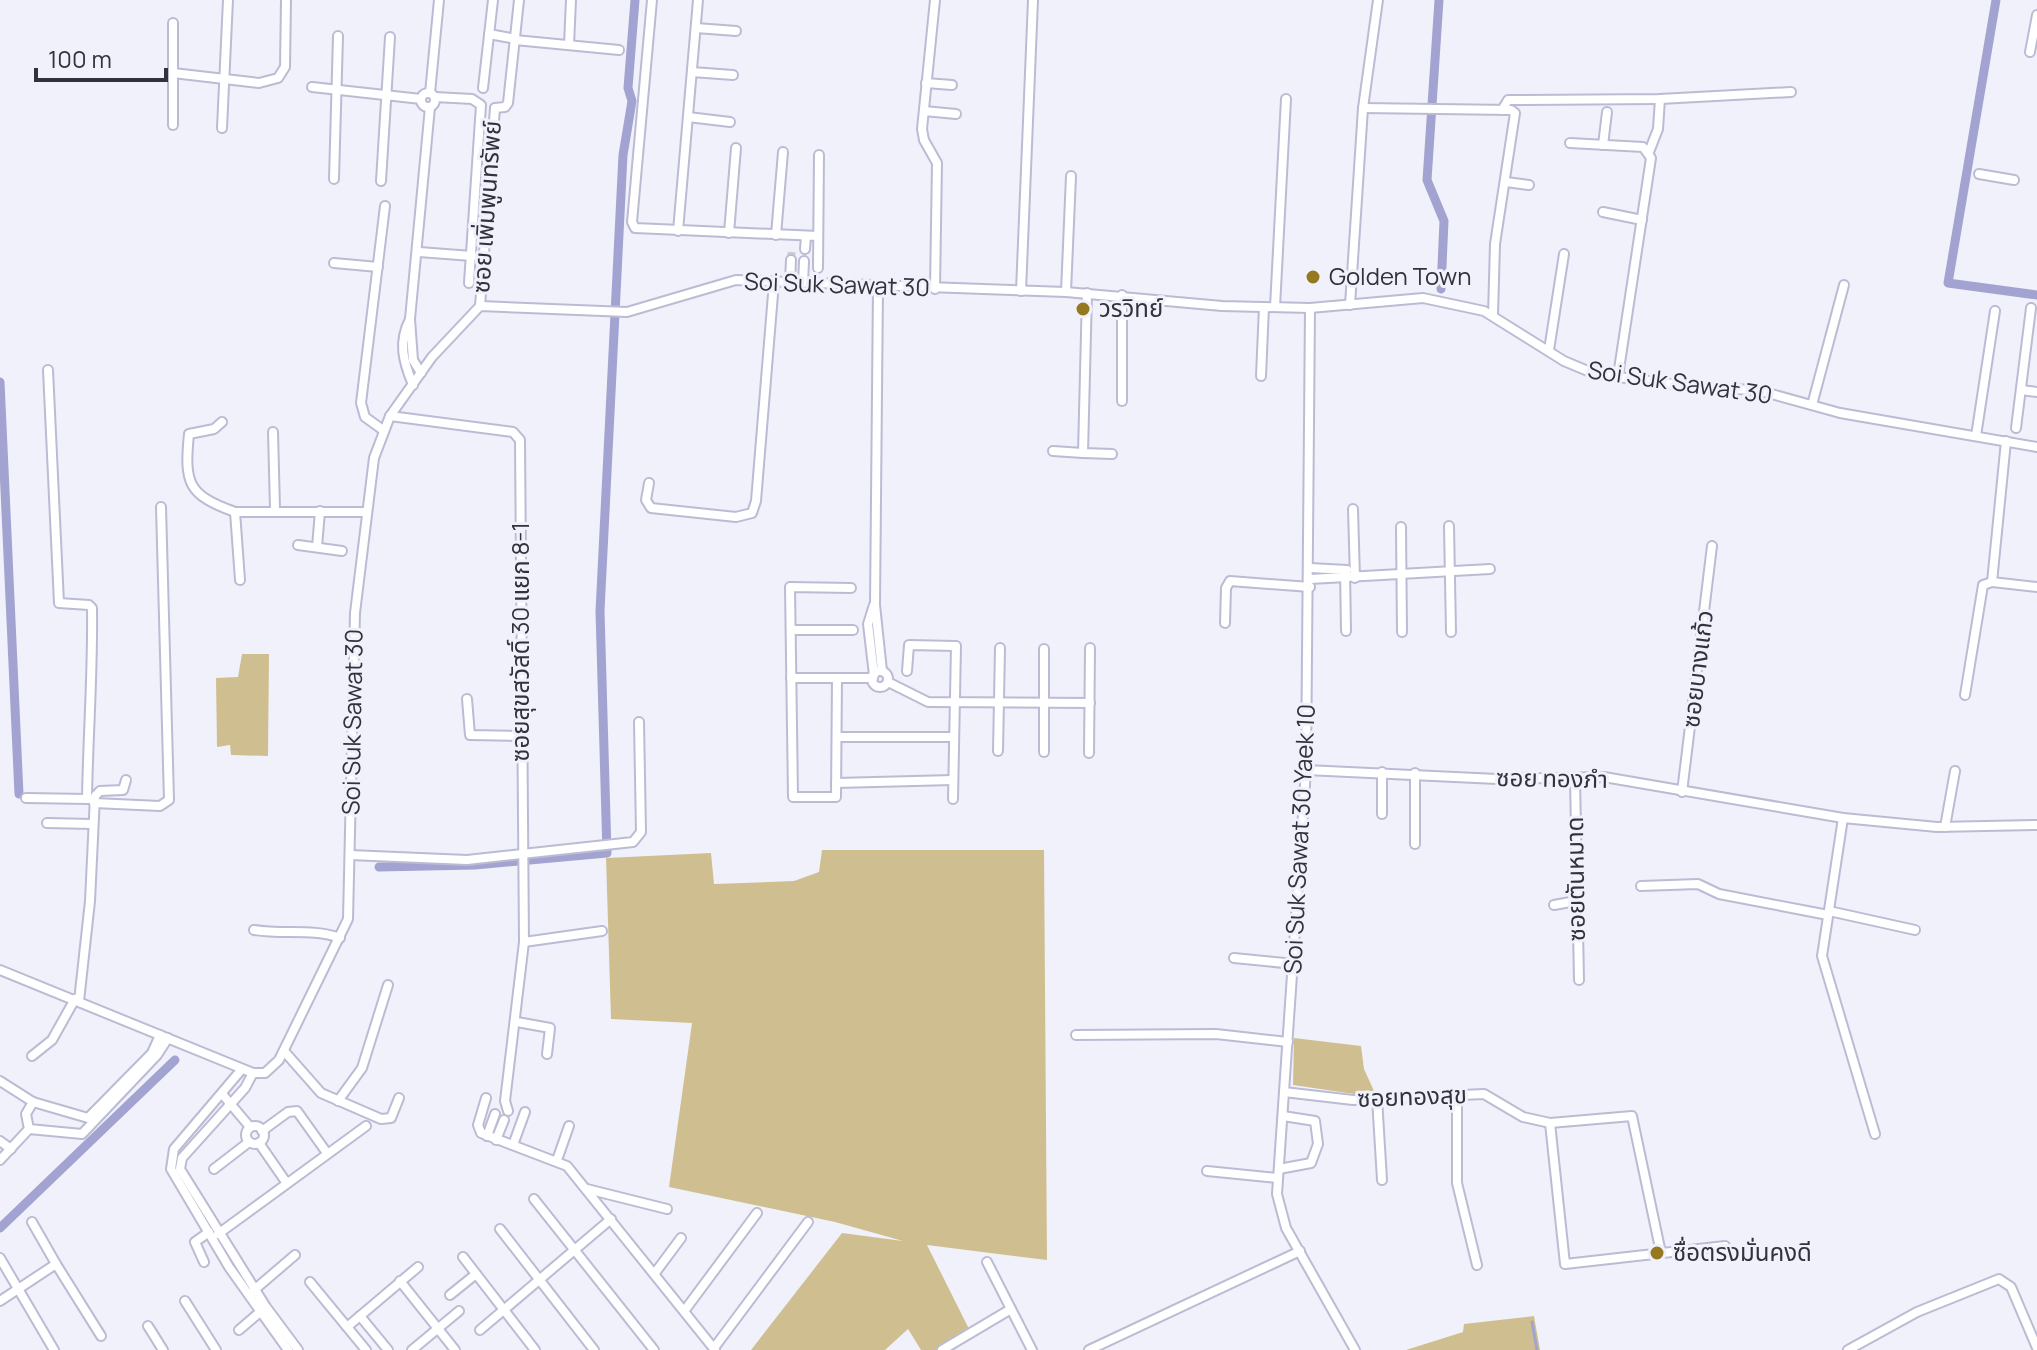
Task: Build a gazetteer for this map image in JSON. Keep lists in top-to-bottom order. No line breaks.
{"streets":{"street":["ซอย เพิ่มพูนทรัพย์","Soi Suk Sawat 30","ซอยสุขสวัสดิ์ 30 แยก 8-1","ซอยบางแก้ว","ซอย ทองภํา","Soi Suk Sawat 30 Yaek 10","ซอยตันหมาด","ซอยทองสุข"]},"crossings":[["ซอย เพิ่มพูนทรัพย์","Soi Suk Sawat 30"],["Soi Suk Sawat 30","ซอยสุขสวัสดิ์ 30 แยก 8-1"],["Soi Suk Sawat 30","Soi Suk Sawat 30 Yaek 10"],["ซอยบางแก้ว","ซอย ทองภํา"],["ซอย ทองภํา","Soi Suk Sawat 30 Yaek 10"],["ซอย ทองภํา","ซอยตันหมาด"],["Soi Suk Sawat 30 Yaek 10","ซอยทองสุข"]],"places":["Golden Town","วรวิทย์","ซื่อตรงมั่นคงดี"],"scale_bar":"100 m"}
